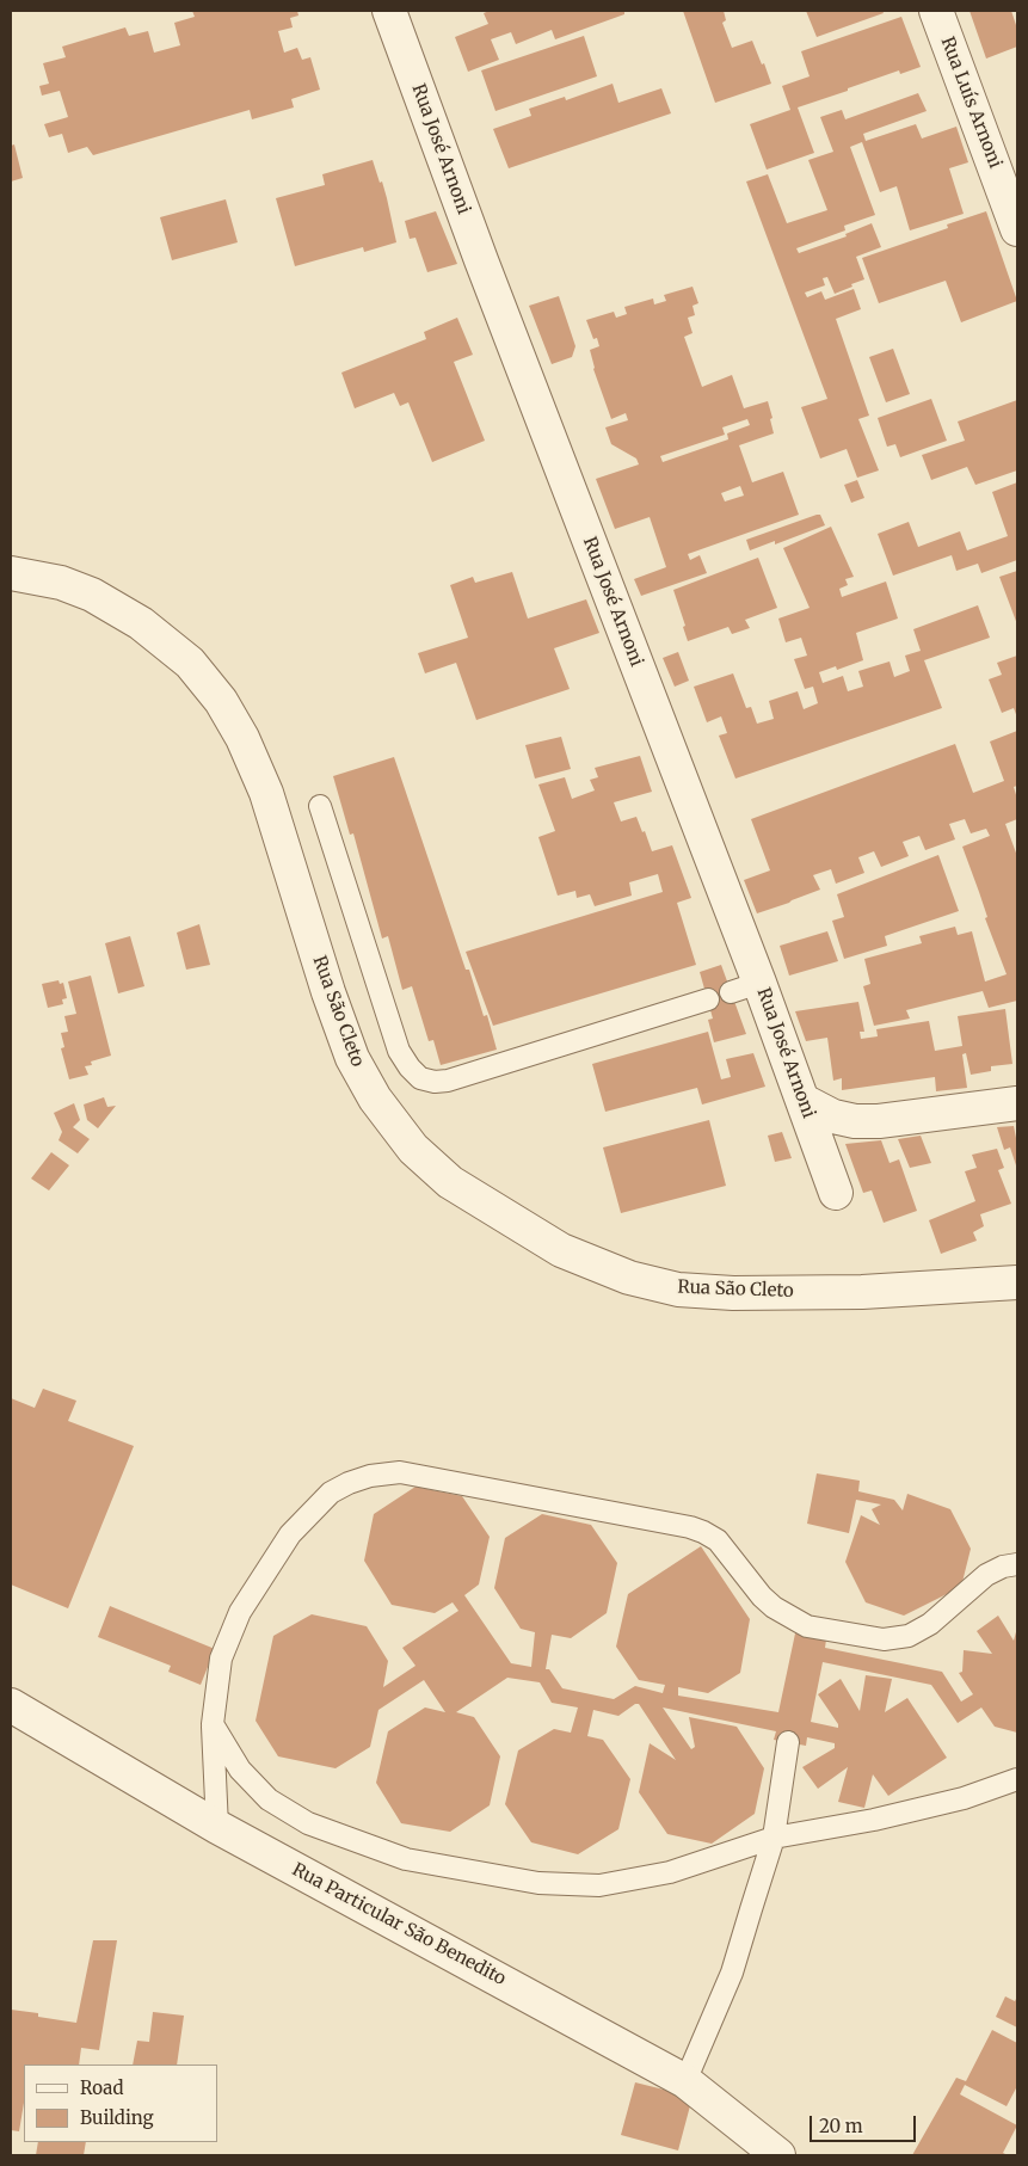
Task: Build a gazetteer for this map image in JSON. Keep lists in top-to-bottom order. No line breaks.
{"streets":{"street":["Rua Luís Arnoni","Rua José Arnoni","Rua São Cleto","Rua Particular São Benedito"]},"legend":["Road","Building"],"scale_bar":"20 m"}
